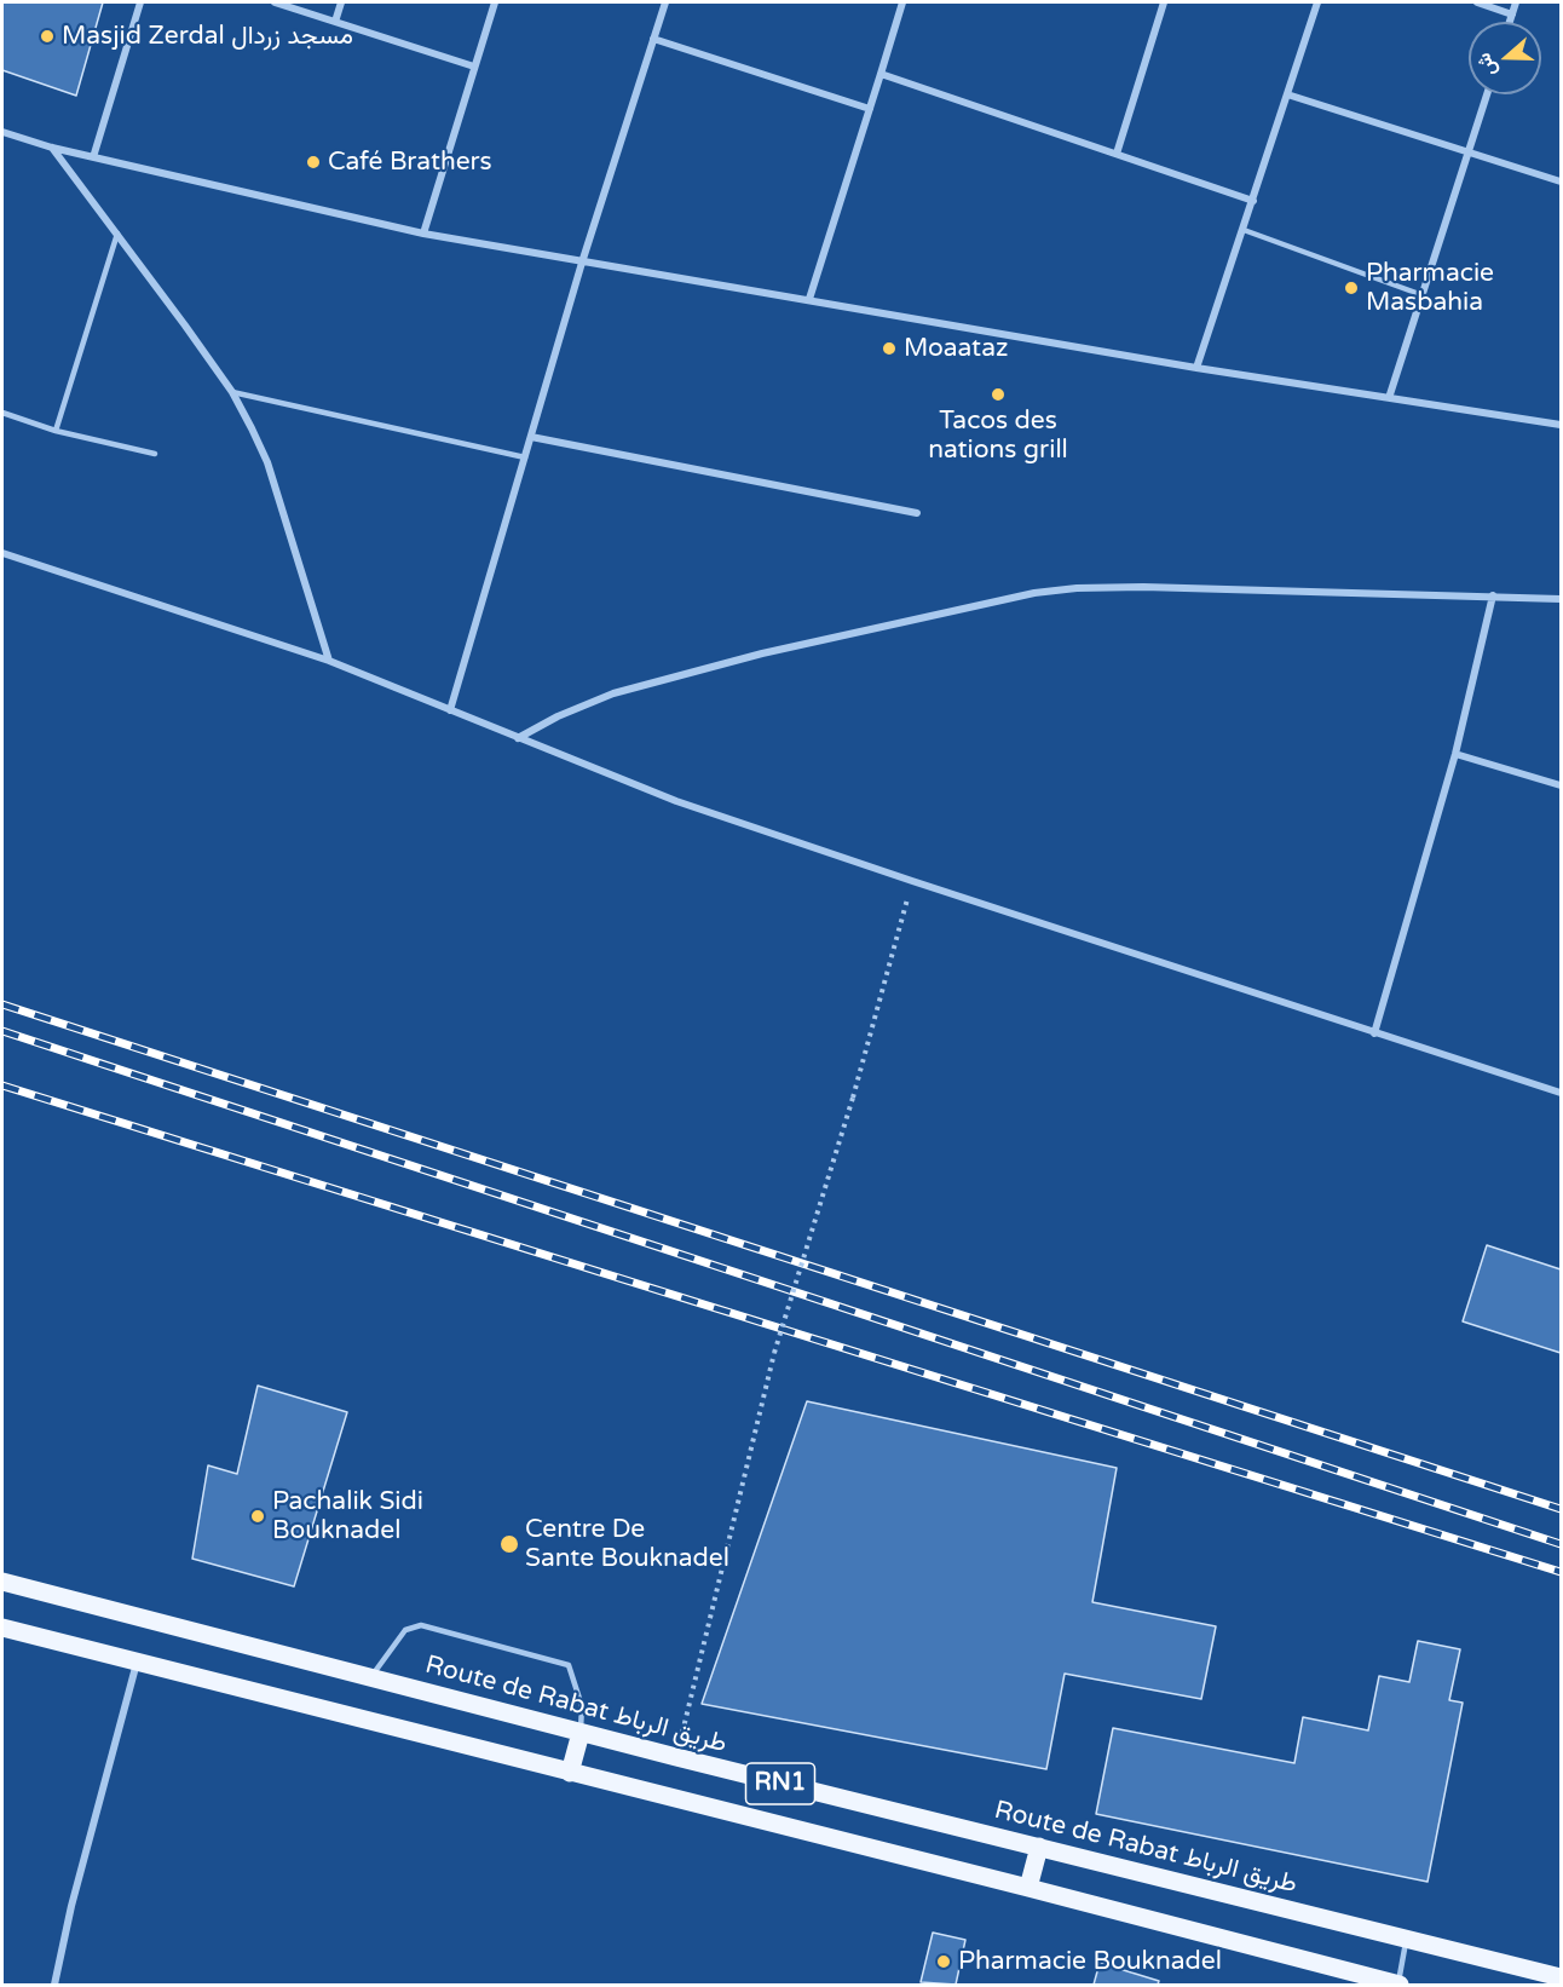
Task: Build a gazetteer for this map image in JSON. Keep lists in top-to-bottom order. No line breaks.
{"streets":{"main road":["Route de Rabat طريق الرباط","RN1"]},"places":["Masjid Zerdal مسجد زردال","Café Brathers","Pharmacie Masbahia","Moaataz","Tacos des nations grill","Pachalik Sidi Bouknadel","Centre De Sante Bouknadel","Pharmacie Bouknadel"],"north":"left"}
